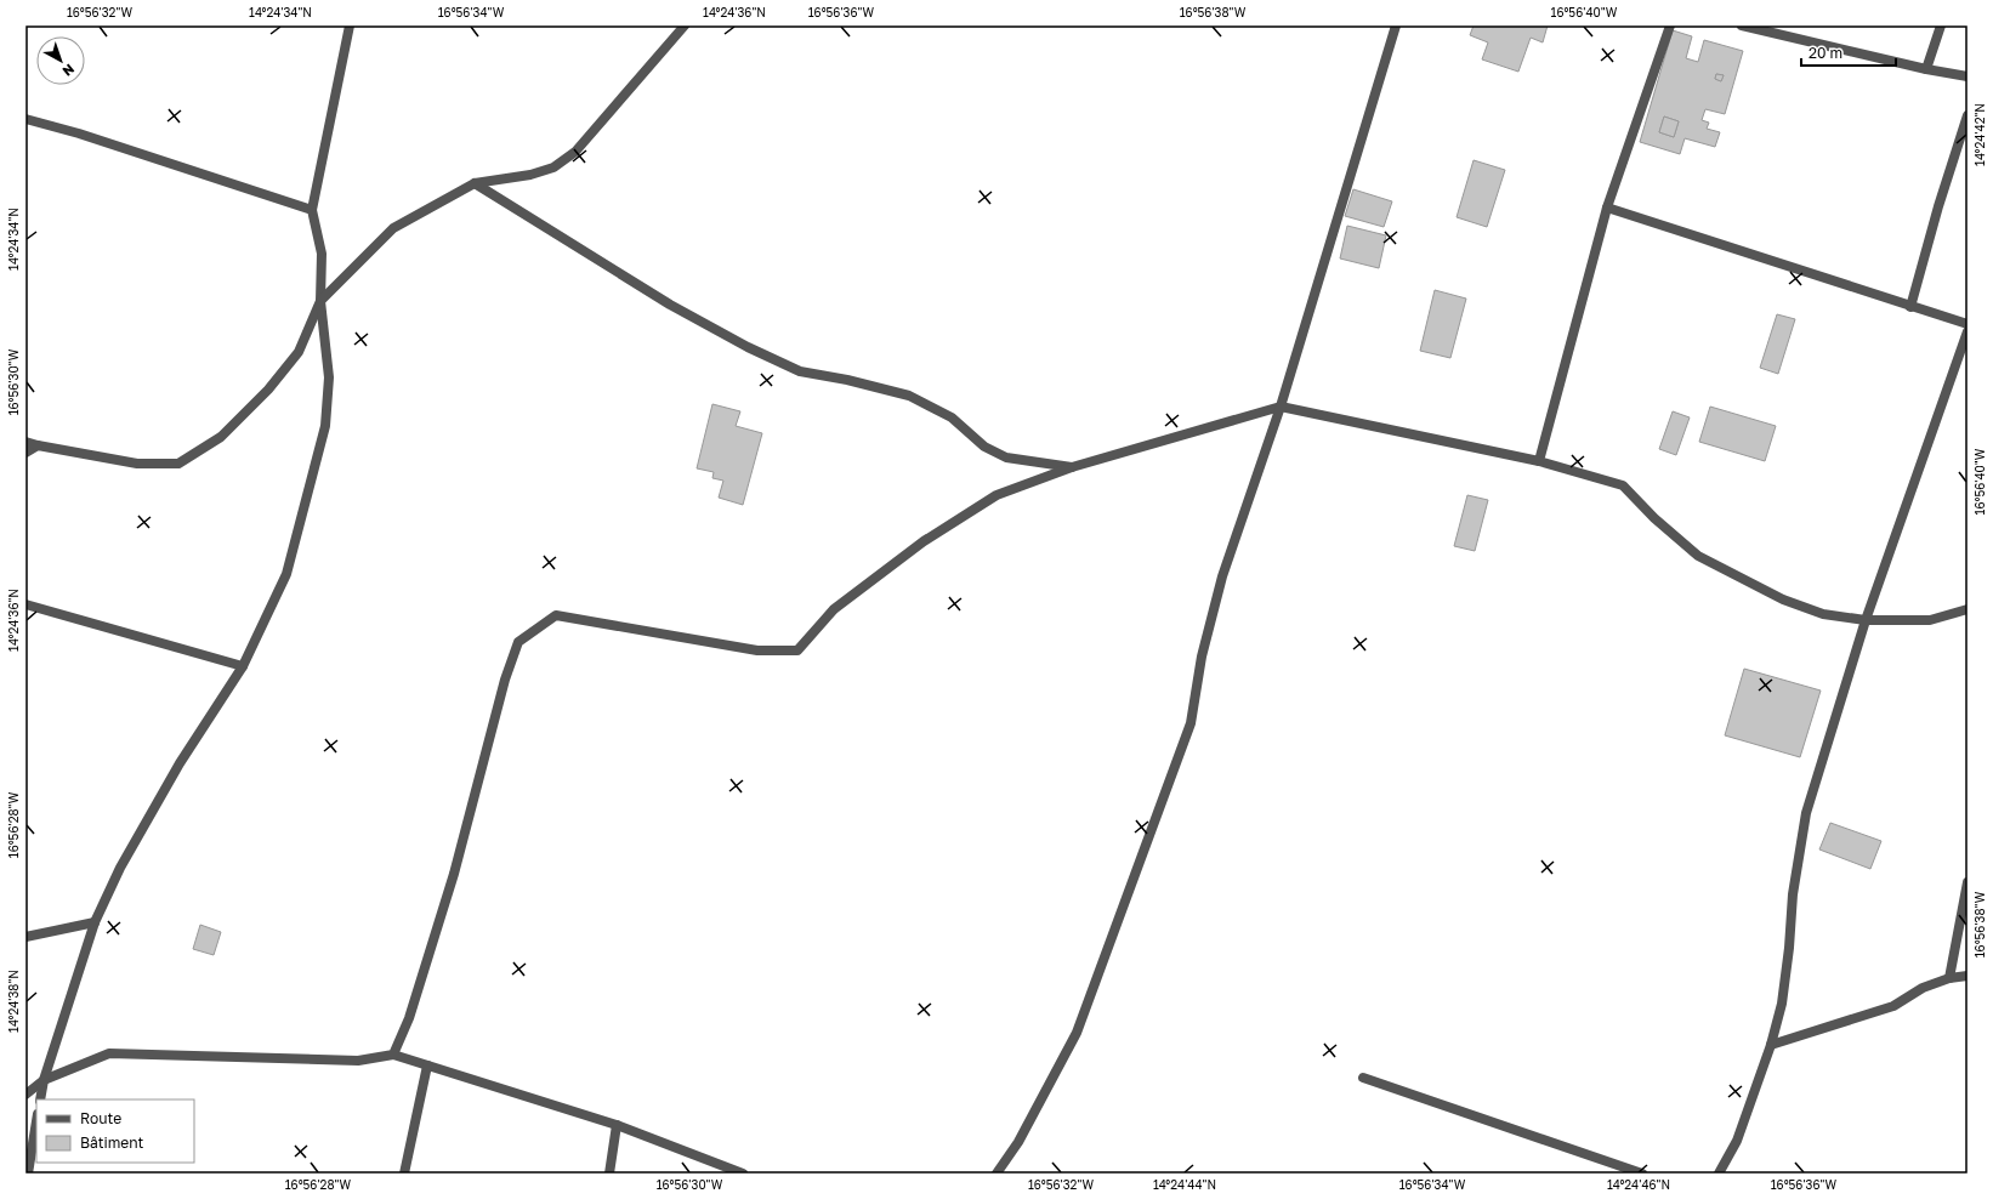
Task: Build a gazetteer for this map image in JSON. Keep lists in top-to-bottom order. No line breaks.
{"legend":["Route","Bâtiment"],"scale_bar":"20 m","north":"bottom right","coordinates":["16°56'32\"W","14°24'34\"N","16°56'34\"W","14°24'36\"N","16°56'36\"W","16°56'38\"W","16°56'40\"W","14°24'42\"N","16°56'30\"W","16°56'28\"W","14°24'38\"N","14°24'44\"N","14°24'46\"N"]}
